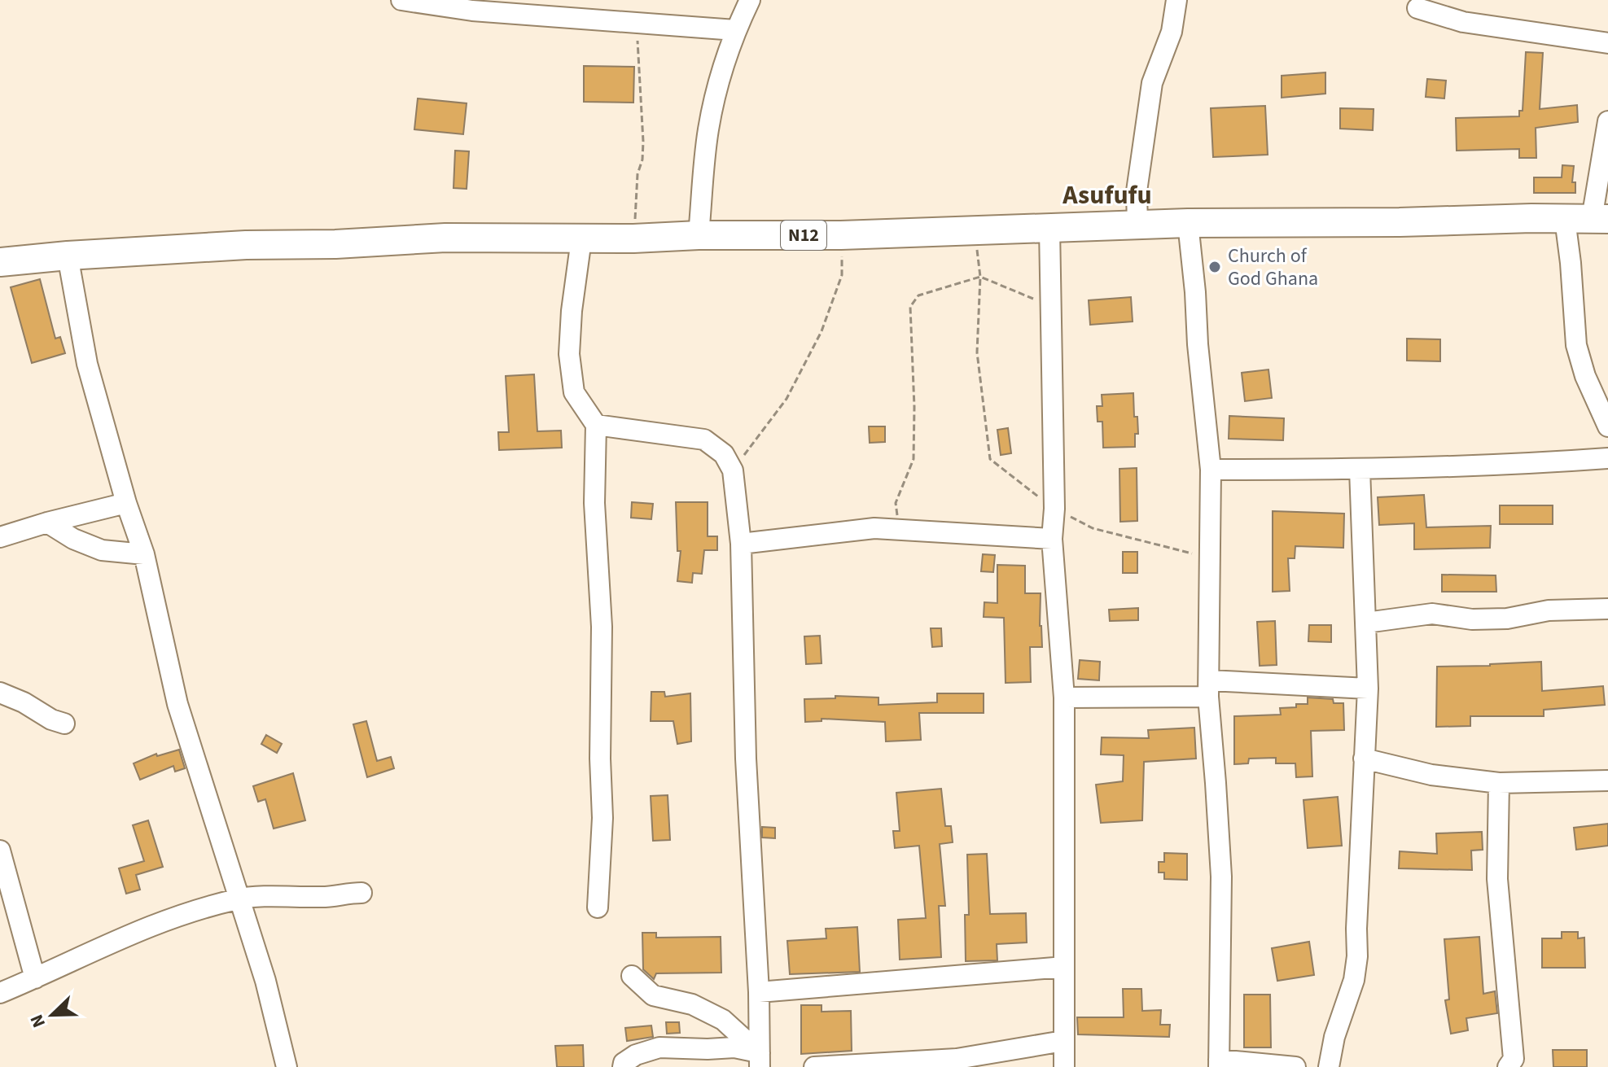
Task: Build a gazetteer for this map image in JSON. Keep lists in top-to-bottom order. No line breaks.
{"streets":{"highway":["N12"]},"districts":["Asufufu"],"places":["Church of God Ghana"],"north":"bottom left"}
